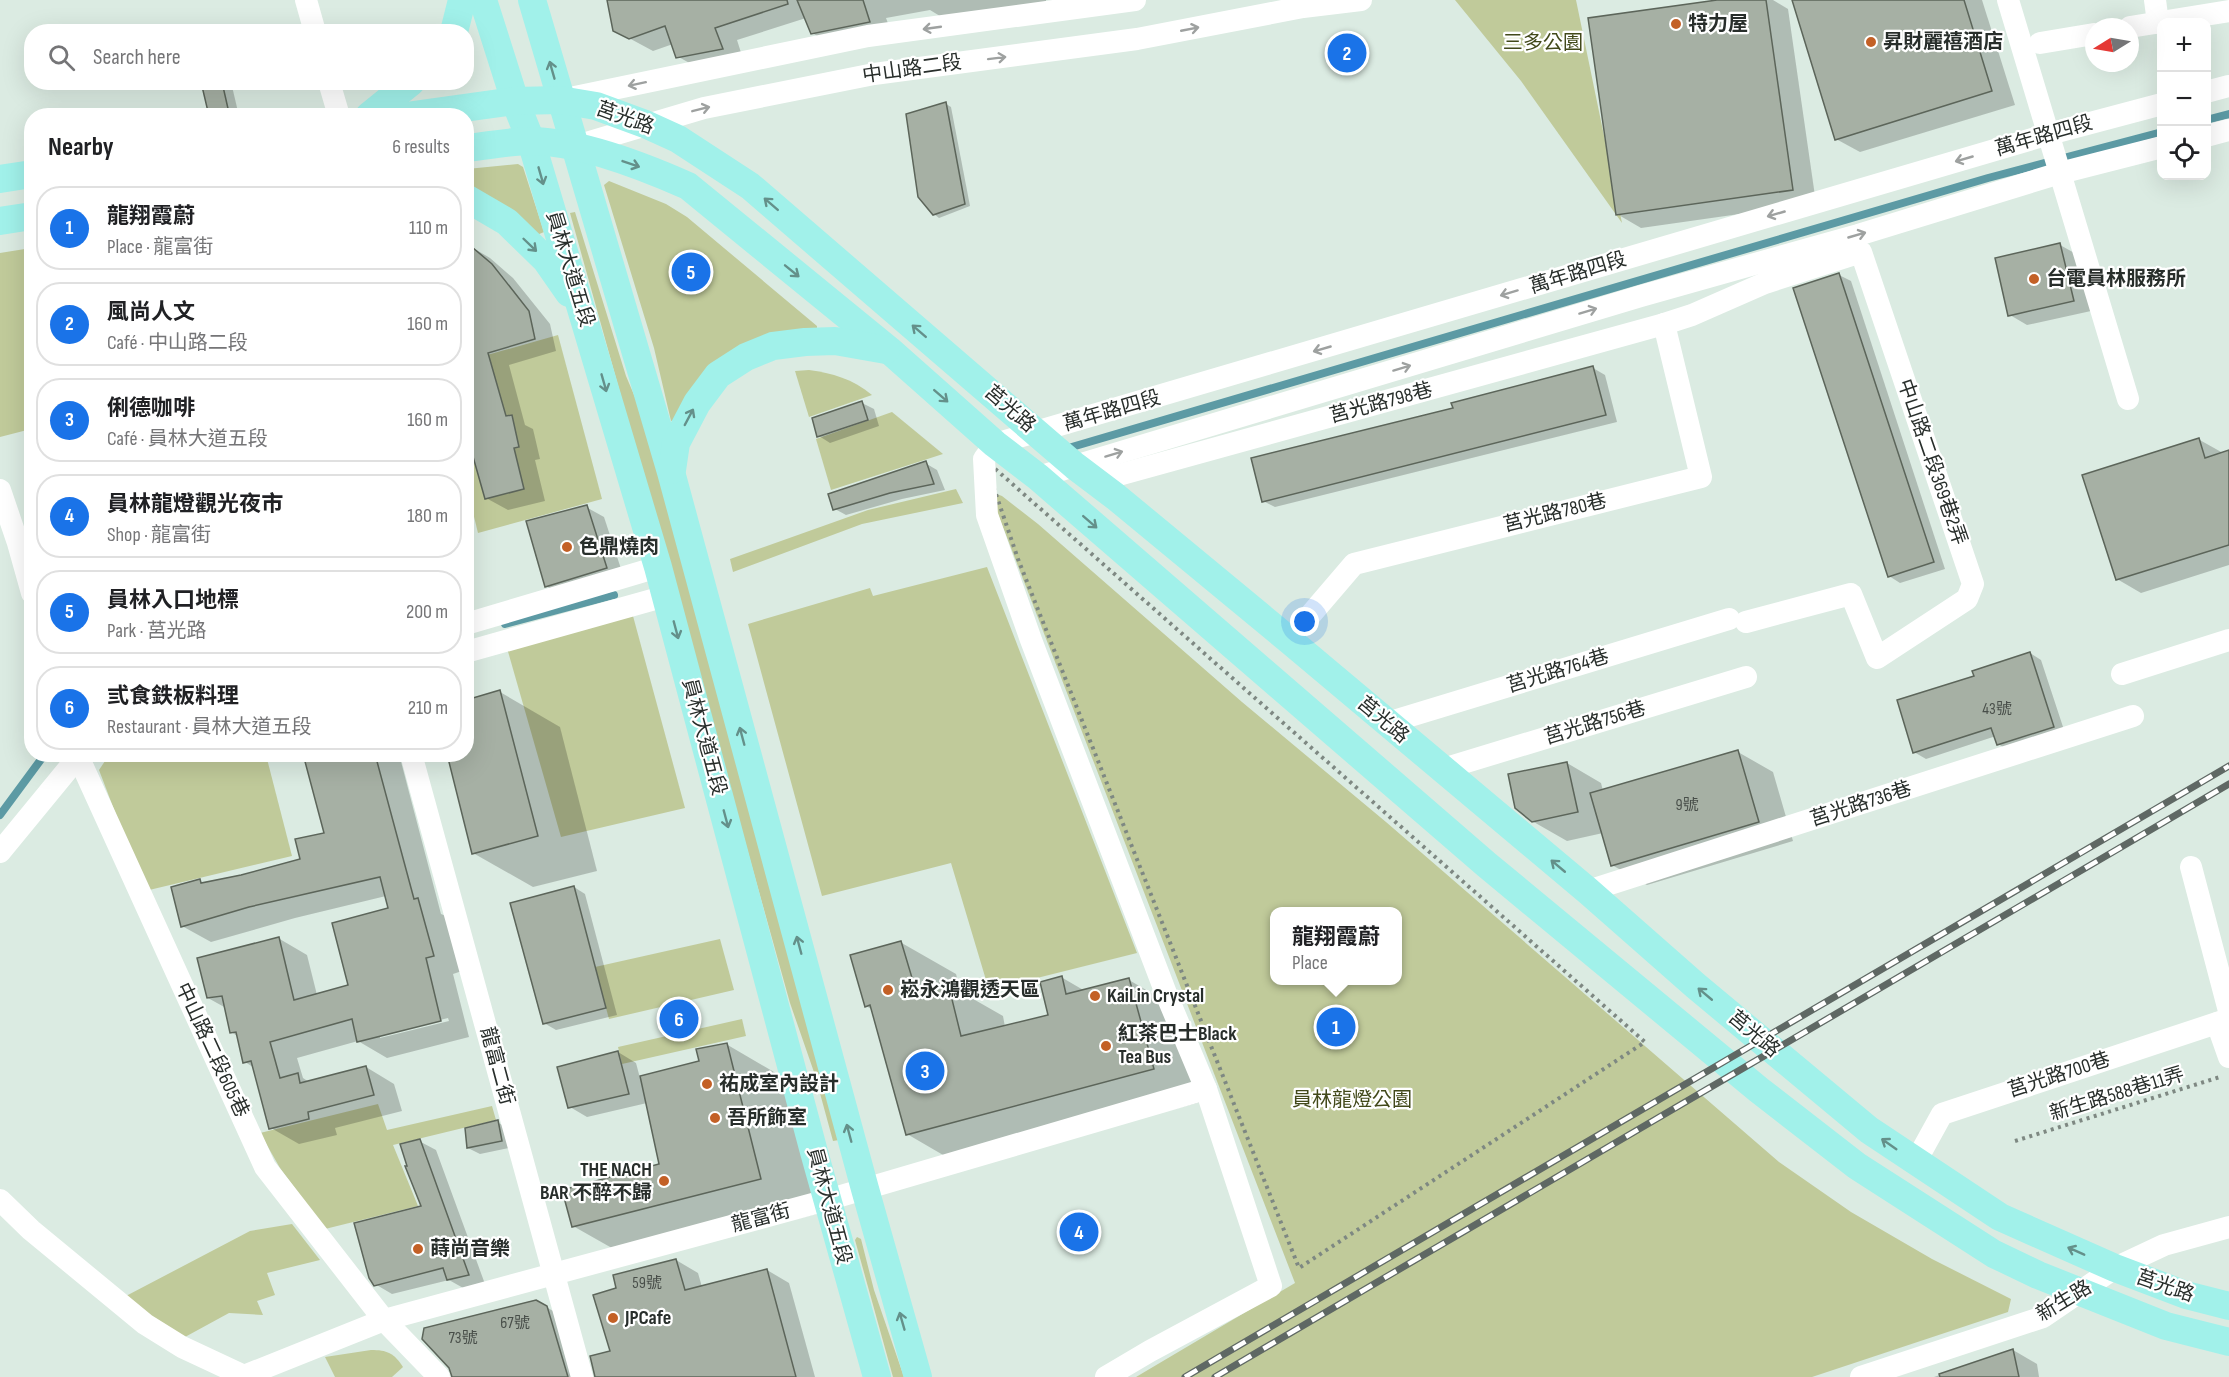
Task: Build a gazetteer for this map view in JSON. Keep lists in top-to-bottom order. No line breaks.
{"streets":{"main road":["中山路二段","莒光路","員林大道五段"],"street":["萬年路四段","莒光路798巷","中山路二段369巷2弄","莒光路780巷","莒光路764巷","莒光路756巷","莒光路736巷","中山路二段605巷","龍富二街","莒光路700巷","龍富街","新生路"],"path":["新生路588巷11弄"]},"crossings":[["中山路二段","莒光路"],["中山路二段","員林大道五段"],["莒光路","萬年路四段"],["莒光路","員林大道五段"],["莒光路","莒光路798巷"],["莒光路","莒光路780巷"],["莒光路","莒光路764巷"],["莒光路","莒光路756巷"],["莒光路","莒光路736巷"],["莒光路","莒光路700巷"],["莒光路","新生路"],["萬年路四段","莒光路798巷"],["員林大道五段","龍富街"],["莒光路798巷","中山路二段369巷2弄"],["莒光路798巷","莒光路780巷"],["中山路二段369巷2弄","莒光路780巷"],["中山路二段369巷2弄","莒光路764巷"],["中山路二段605巷","龍富街"],["龍富二街","龍富街"]],"parks":["三多公園","員林龍燈公園"],"places":["特力屋","昇財麗禧酒店","台電員林服務所","色鼎燒肉","崧永鴻觀透天區","KaiLin Crystal","紅茶巴士Black Tea Bus","祐成室內設計","吾所飾室","THE NACH BAR 不醉不歸","蒔尚音樂","JPCafe"],"house_numbers":["43號","9號","59號","67號","73號"],"north":"left","page":{"map_buttons":["+","−"],"search":"Search here","pins":["2","5","6","1","3","4"],"heading":["Nearby","6 results"],"list":[{"mark":"1","name":"龍翔霞蔚","note":"Place · 龍富街","value":"110 m"},{"mark":"2","name":"風尚人文","note":"Café · 中山路二段","value":"160 m"},{"mark":"3","name":"俐德咖啡","note":"Café · 員林大道五段","value":"160 m"},{"mark":"4","name":"員林龍燈觀光夜市","note":"Shop · 龍富街","value":"180 m"},{"mark":"5","name":"員林入口地標","note":"Park · 莒光路","value":"200 m"},{"mark":"6","name":"弎食鉄板料理","note":"Restaurant · 員林大道五段","value":"210 m"}],"popup":["龍翔霞蔚","Place"]}}
